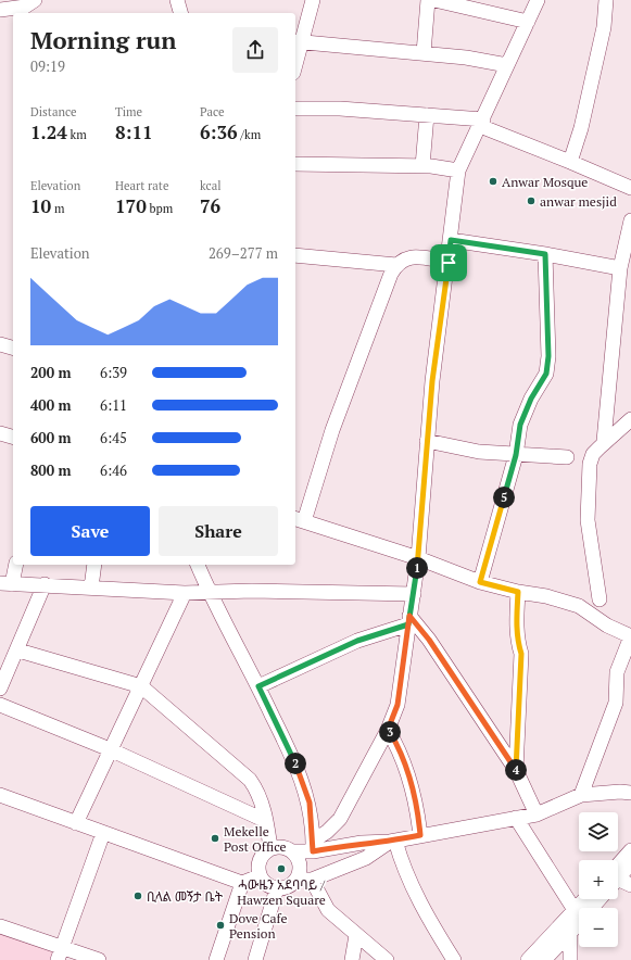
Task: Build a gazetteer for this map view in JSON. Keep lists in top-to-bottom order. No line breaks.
{"places":["Anwar Mosque","anwar mesjid","Mekelle Post Office","ሓውዜን አደባባይ / Hawzen Square","ቢላል መኝታ ቤት","Dove Cafe Pension"],"page":{"heading":["Morning run","09:19"],"stats":[["Distance","1.24 km"],["Time","8:11"],["Pace","6:36 /km"],["Elevation","10 m"],["Heart rate","170 bpm"],["kcal","76"]],"chart":["Elevation","269–277 m"],"list":[{"name":"200 m","note":"6:39"},{"name":"400 m","note":"6:11"},{"name":"600 m","note":"6:45"},{"name":"800 m","note":"6:46"}],"pins":["5","1","3","2","4"],"buttons":["Save","Share"],"map_buttons":["+","−"]}}
